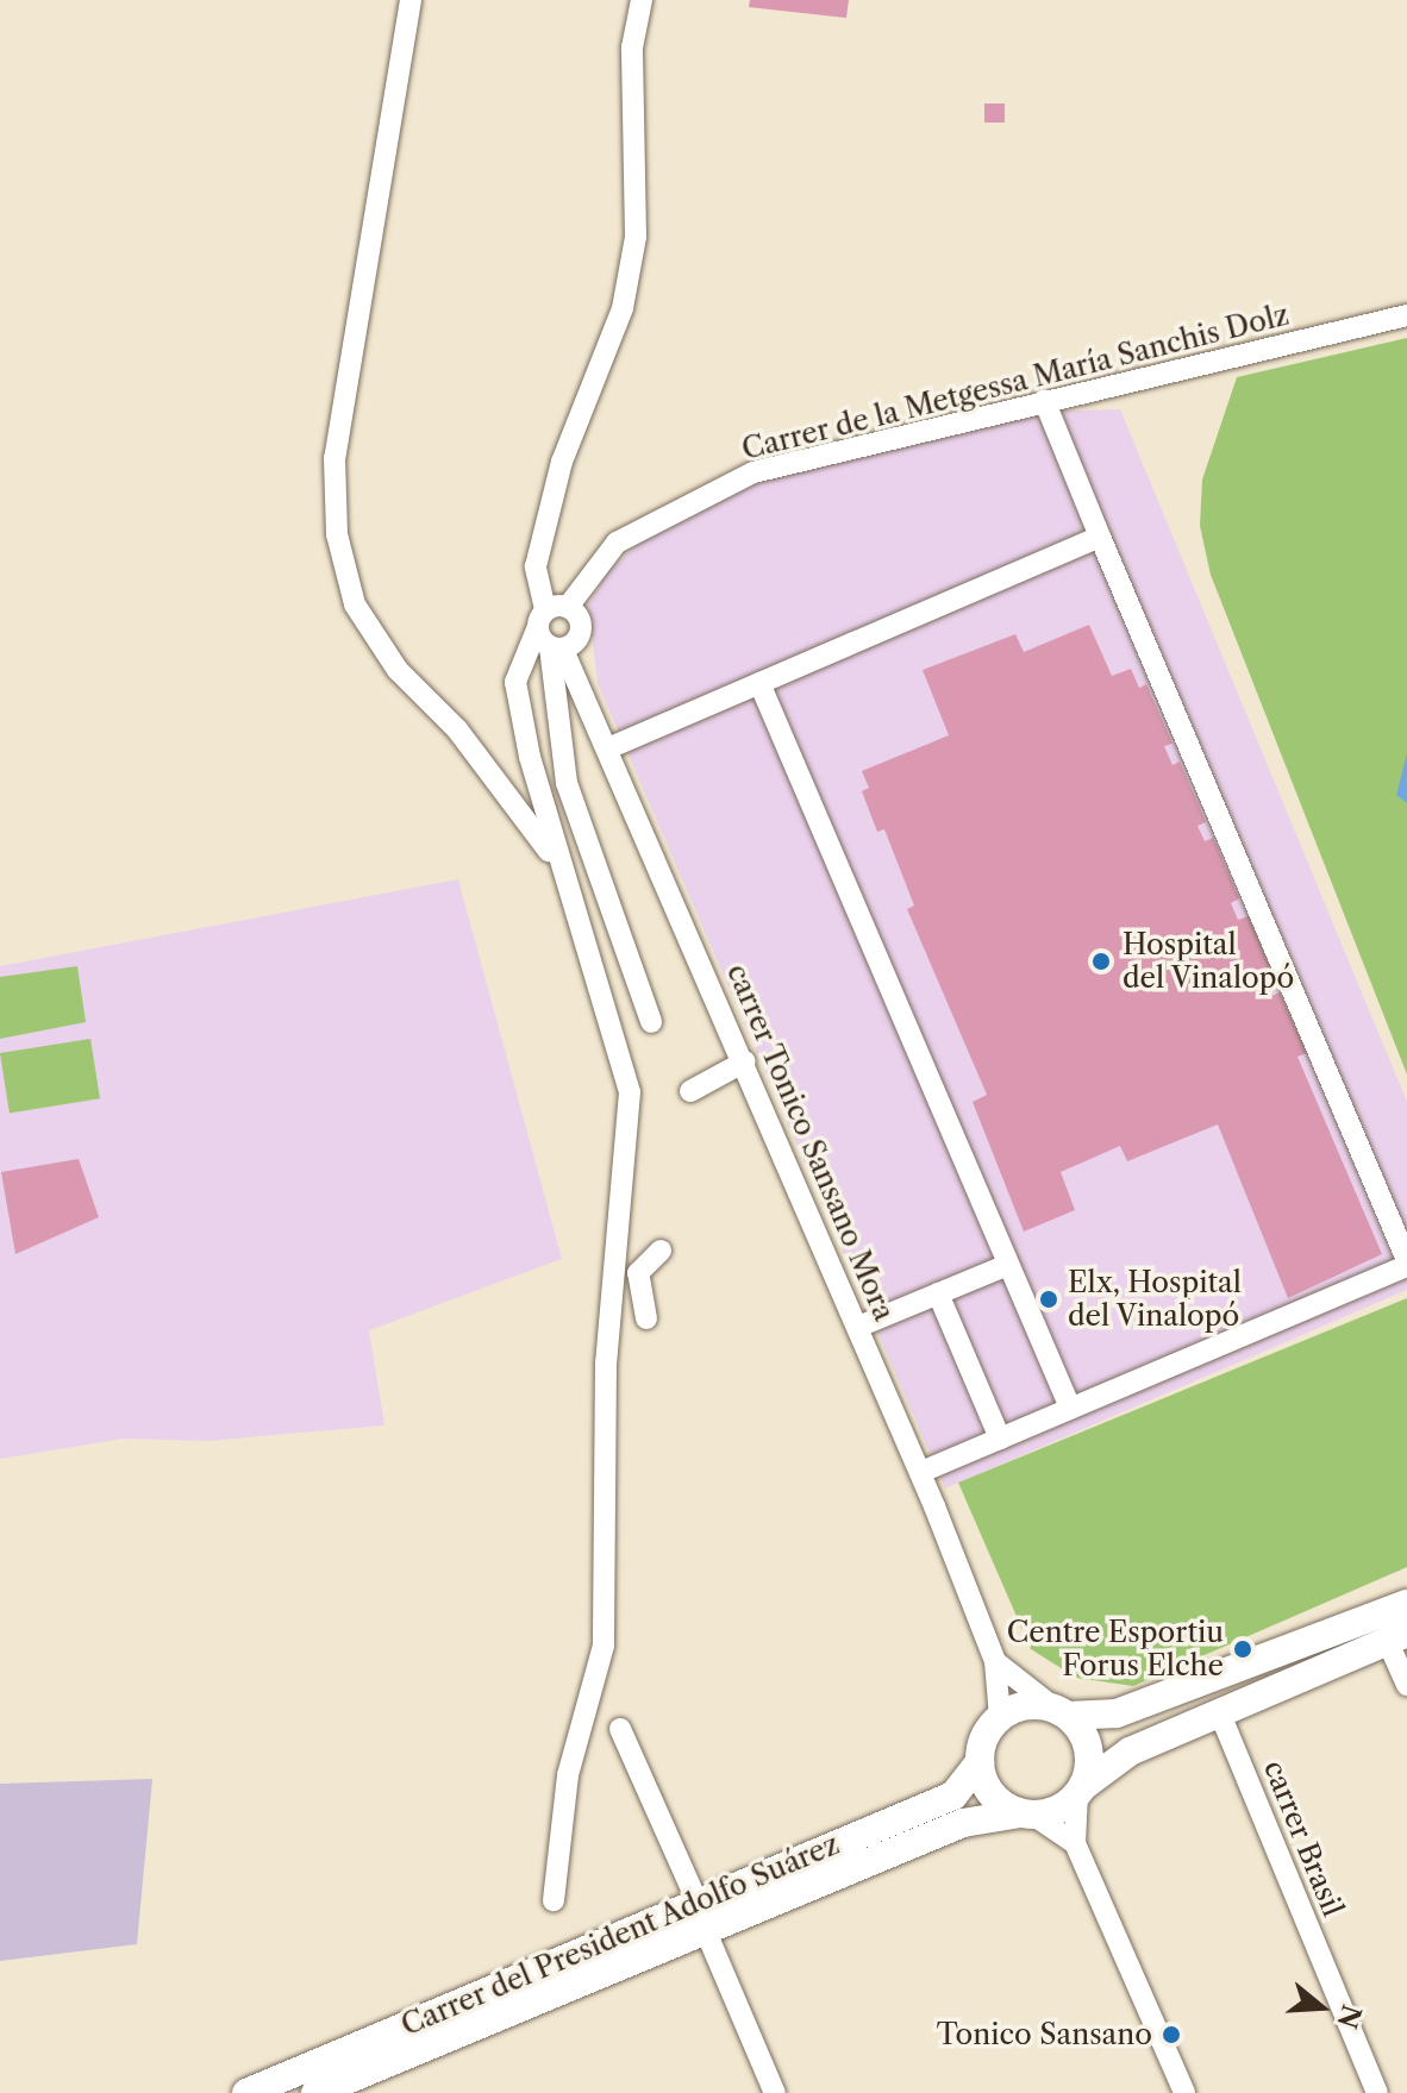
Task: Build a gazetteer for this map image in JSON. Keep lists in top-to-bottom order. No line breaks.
{"streets":{"main road":["Carrer del President Adolfo Suárez"],"street":["Carrer de la Metgessa María Sanchis Dolz","carrer Tonico Sansano Mora","carrer Brasil"]},"crossings":[["Carrer de la Metgessa María Sanchis Dolz","carrer Tonico Sansano Mora"],["carrer Tonico Sansano Mora","Carrer del President Adolfo Suárez"]],"places":["Hospital del Vinalopó","Elx, Hospital del Vinalopó","Centre Esportiu Forus Elche","Tonico Sansano"],"north":"right"}
